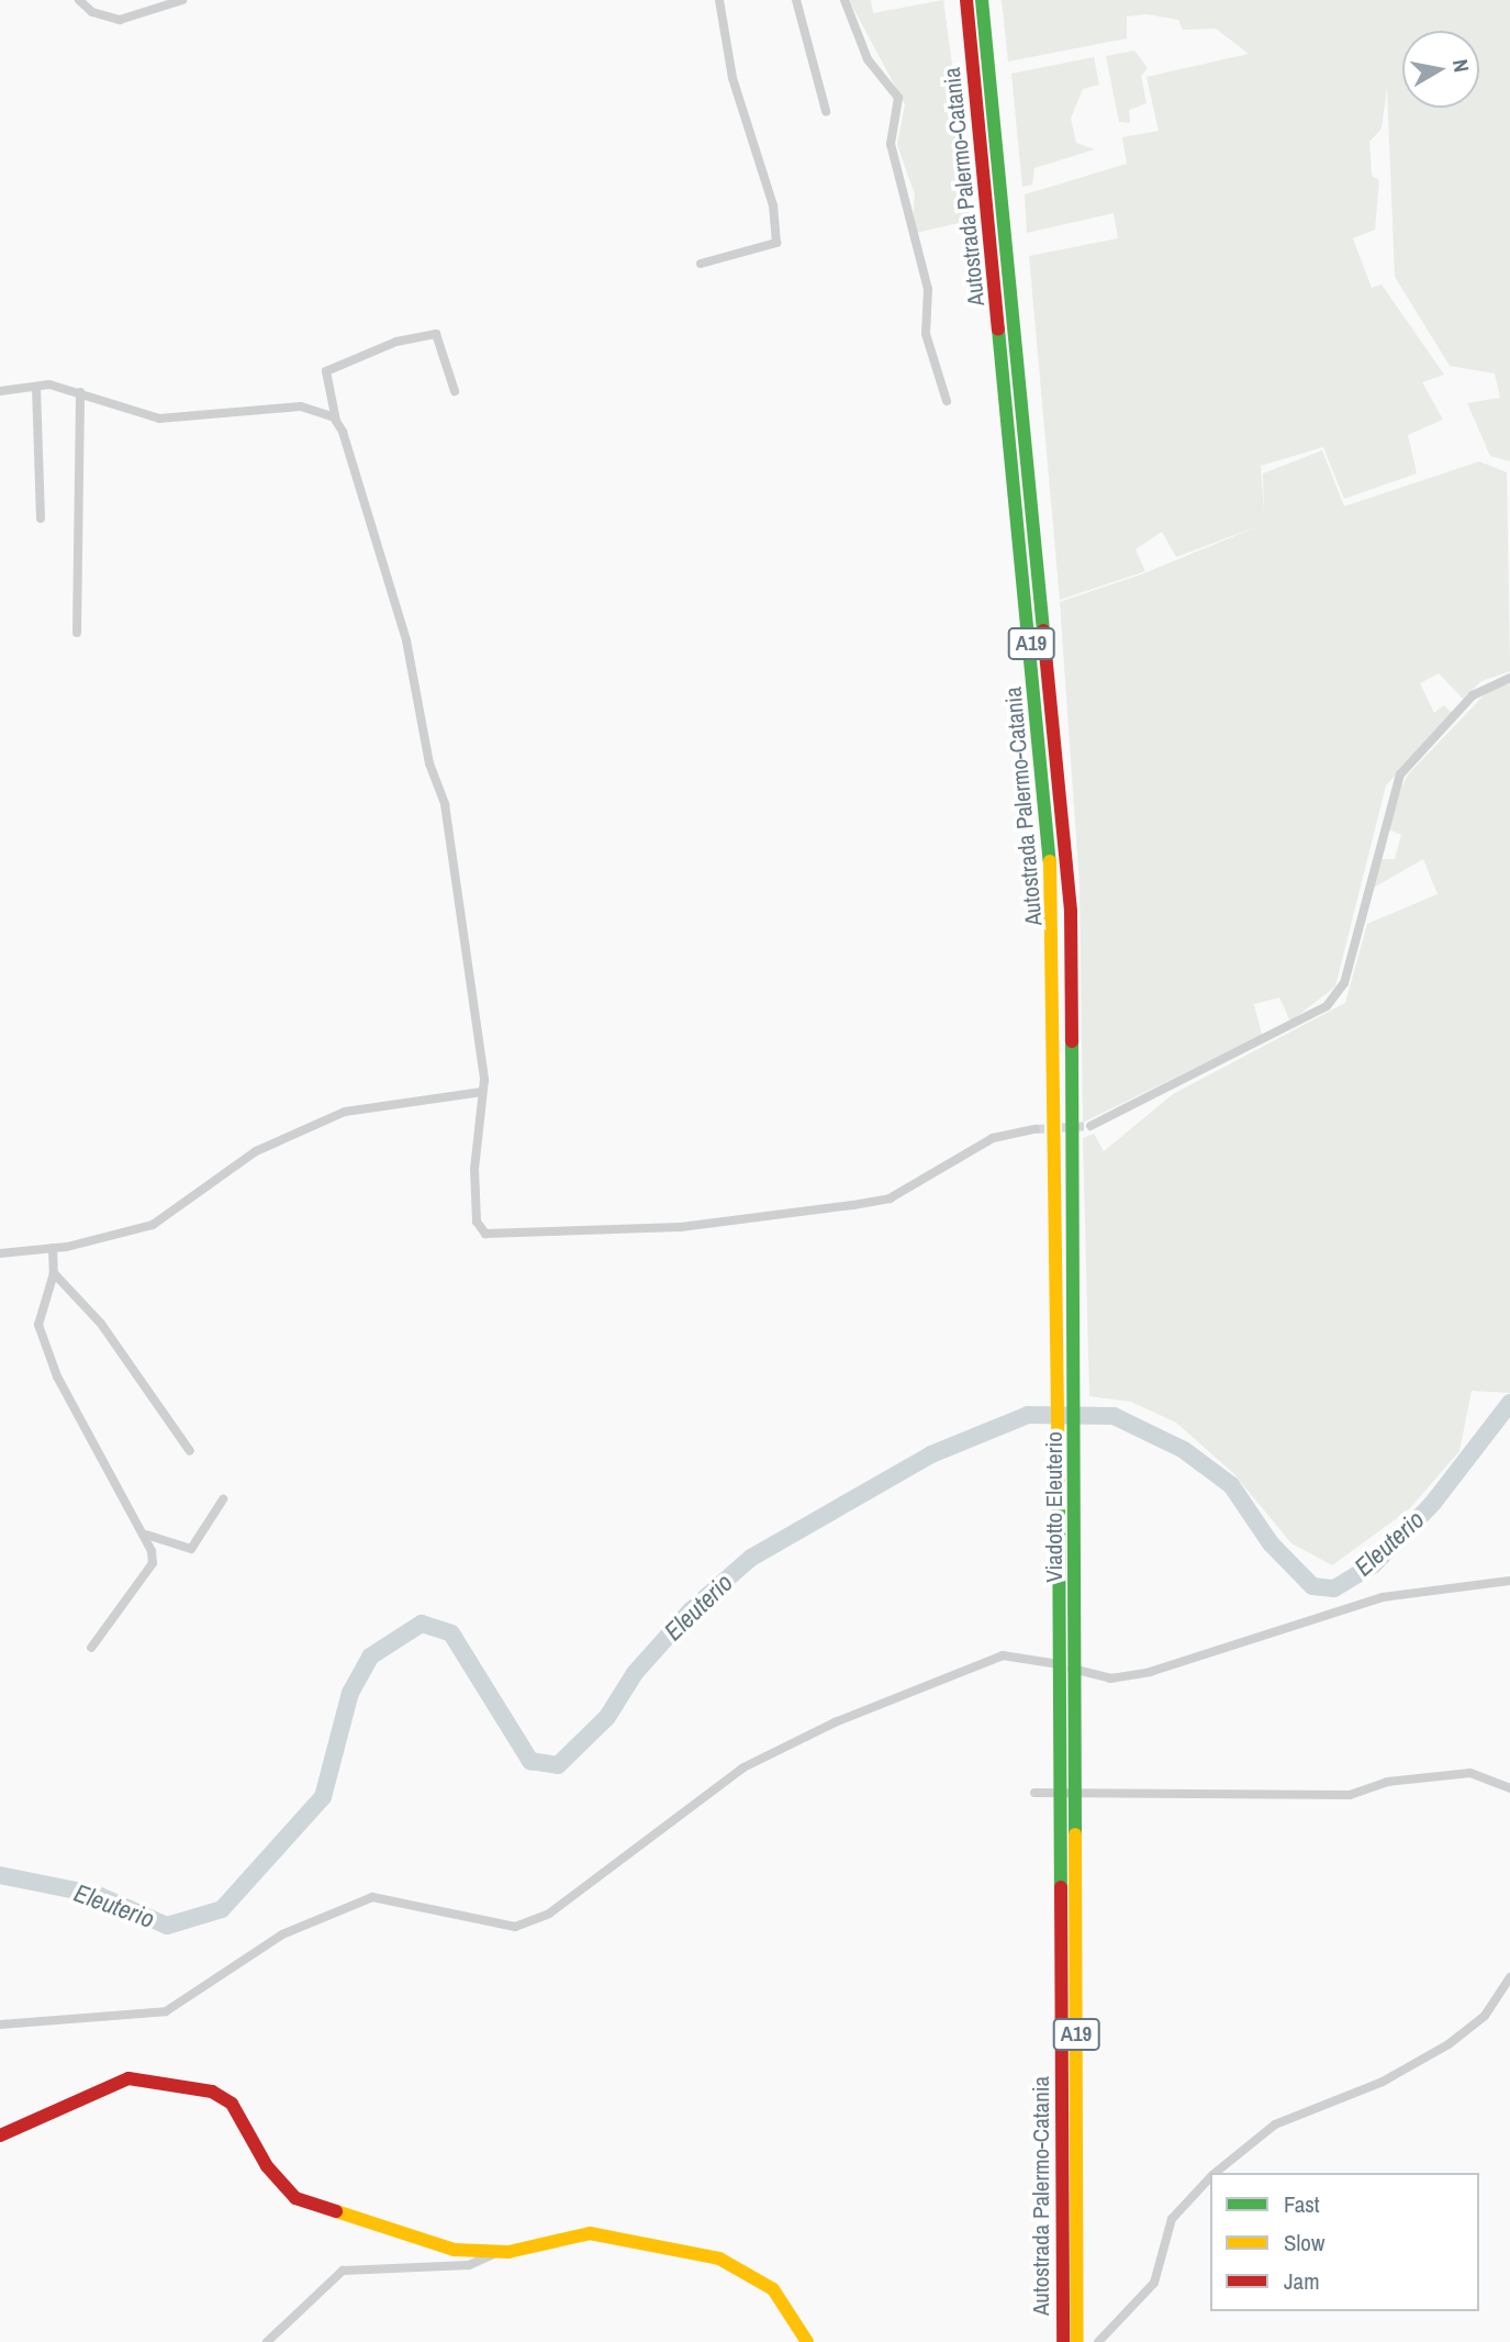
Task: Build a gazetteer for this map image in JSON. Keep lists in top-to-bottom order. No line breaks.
{"streets":{"main road":["Autostrada Palermo-Catania","A19","Viadotto Eleuterio"]},"crossings":[["Autostrada Palermo-Catania","Viadotto Eleuterio"]],"water":["Eleuterio"],"legend":["Fast","Slow","Jam"],"north":"right"}
